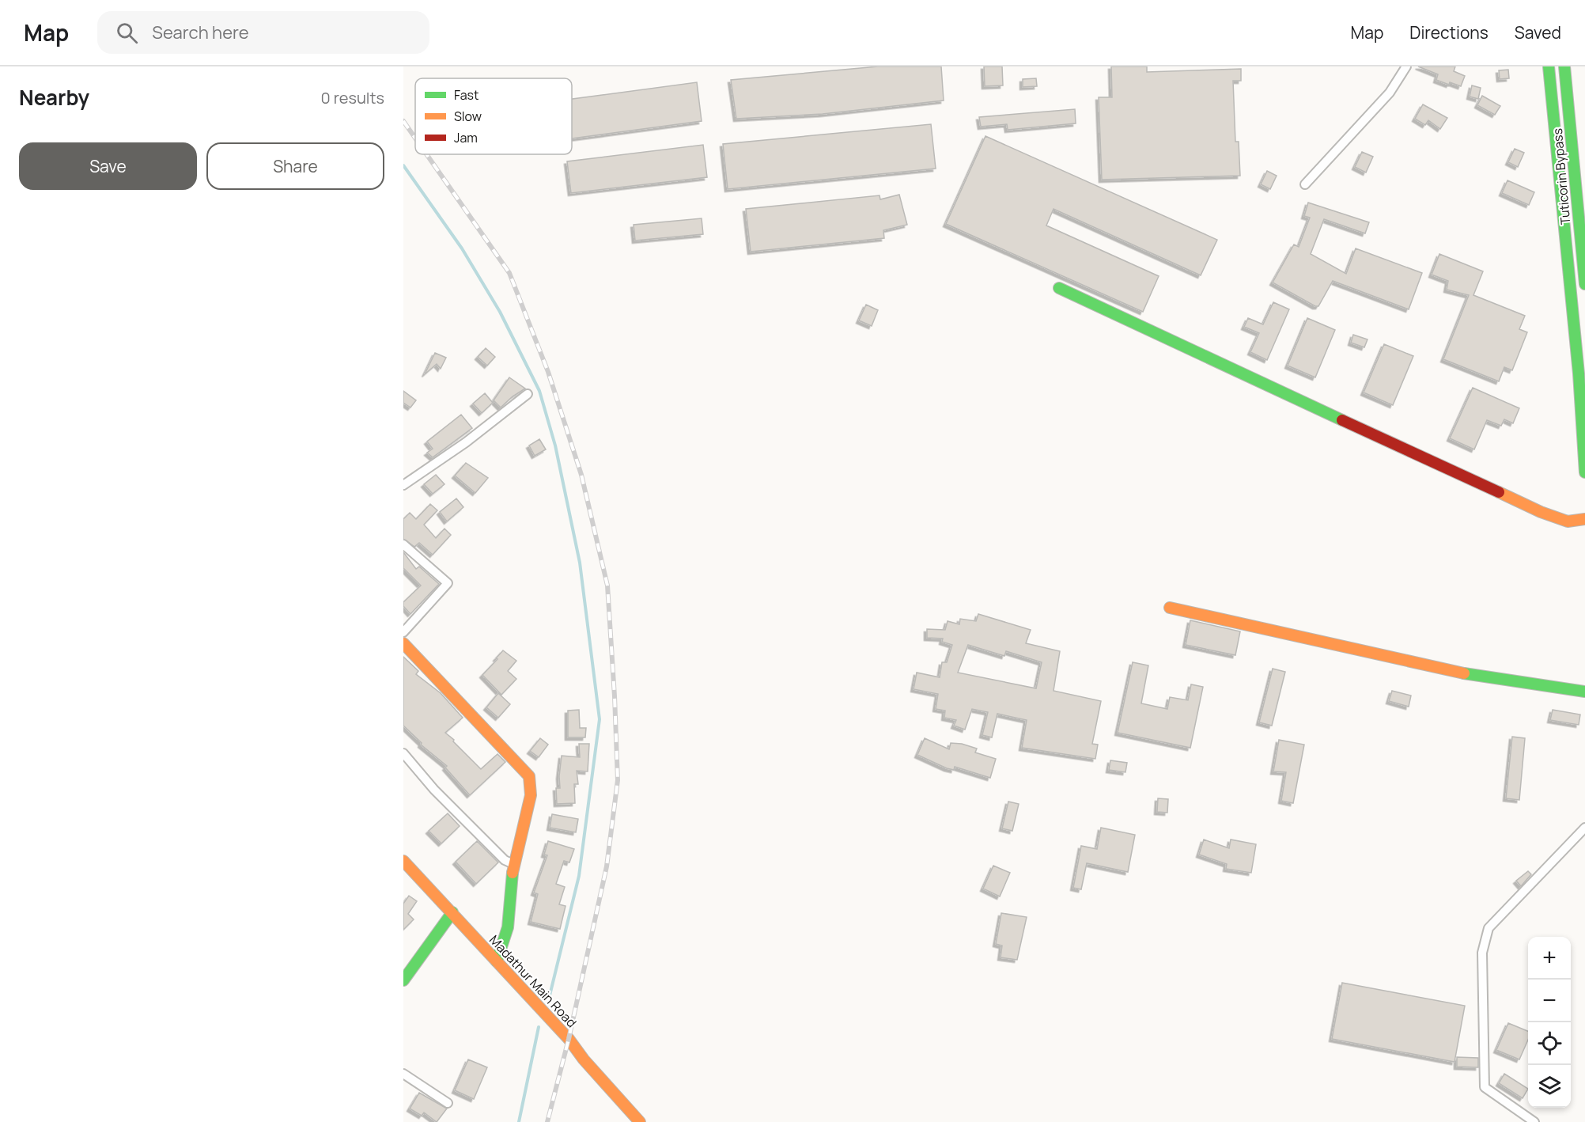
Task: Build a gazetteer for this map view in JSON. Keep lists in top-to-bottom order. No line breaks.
{"streets":{"main road":["Tuticorin Bypass","Madathur Main Road"]},"legend":["Fast","Slow","Jam"],"page":{"header":"Map","search":"Search here","nav":["Map","Directions","Saved"],"heading":["Nearby","0 results"],"buttons":["Save","Share"],"map_buttons":["+","−"]}}
